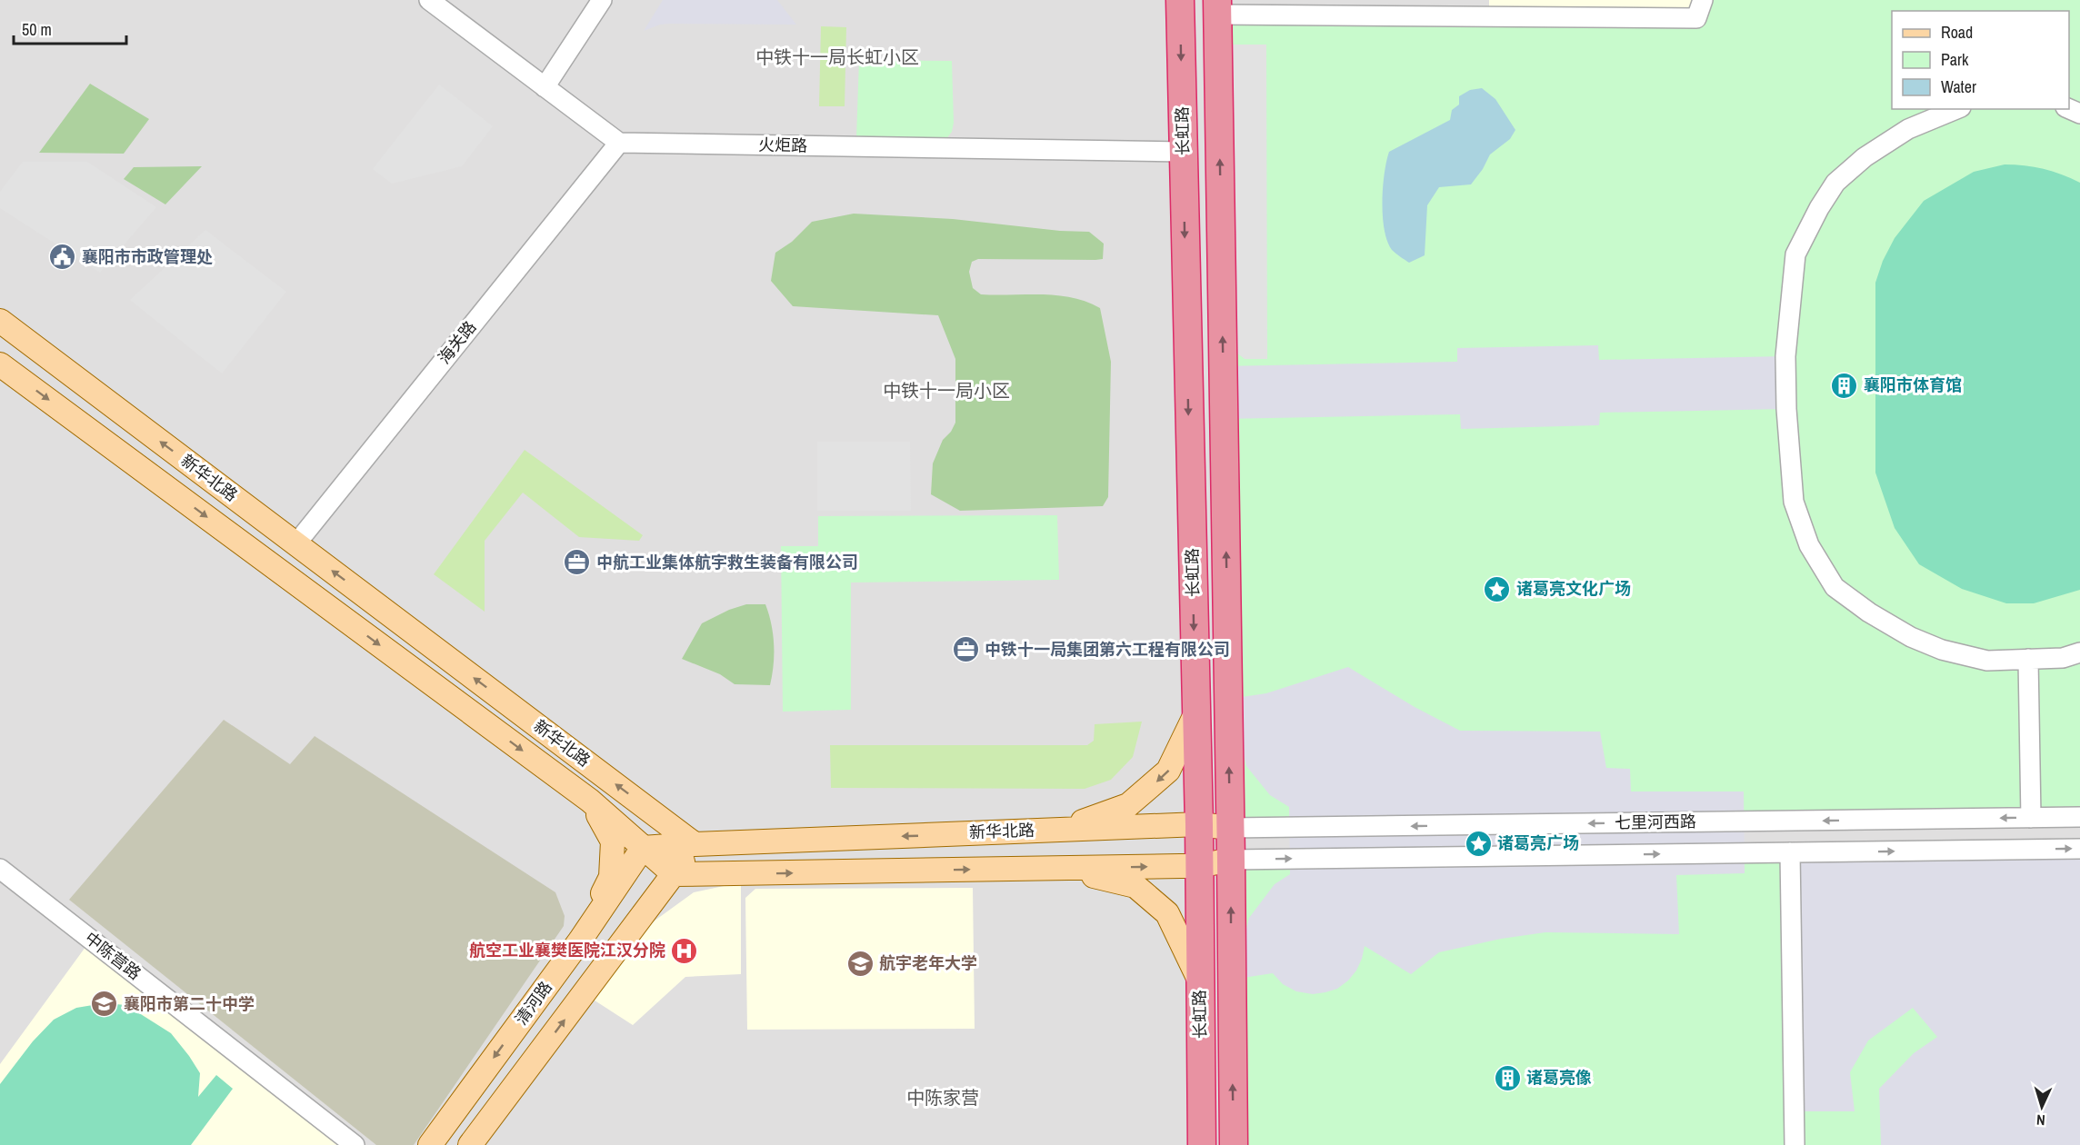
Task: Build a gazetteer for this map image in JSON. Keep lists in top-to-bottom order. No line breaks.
{"streets":{"highway":["长虹路"],"main road":["新华北路","清河路"],"street":["火炬路","海关路","七里河西路","中陈营路"]},"crossings":[["长虹路","火炬路"],["长虹路","新华北路"],["长虹路","七里河西路"],["火炬路","海关路"],["海关路","新华北路"],["新华北路","七里河西路"],["新华北路","清河路"]],"districts":["中铁十一局长虹小区","中铁十一局小区","中陈家营"],"places":{"public building":["襄阳市市政管理处"],"building":["襄阳市体育馆","诸葛亮像"],"office":["中航工业集体航宇救生装备有限公司","中铁十一局集团第六工程有限公司"],"place":["诸葛亮文化广场","诸葛亮广场"],"hospital":["航空工业襄樊医院江汉分院"],"school or university":["航宇老年大学","襄阳市第二十中学"]},"legend":["Road","Park","Water"],"scale_bar":"50 m","north":"bottom"}
